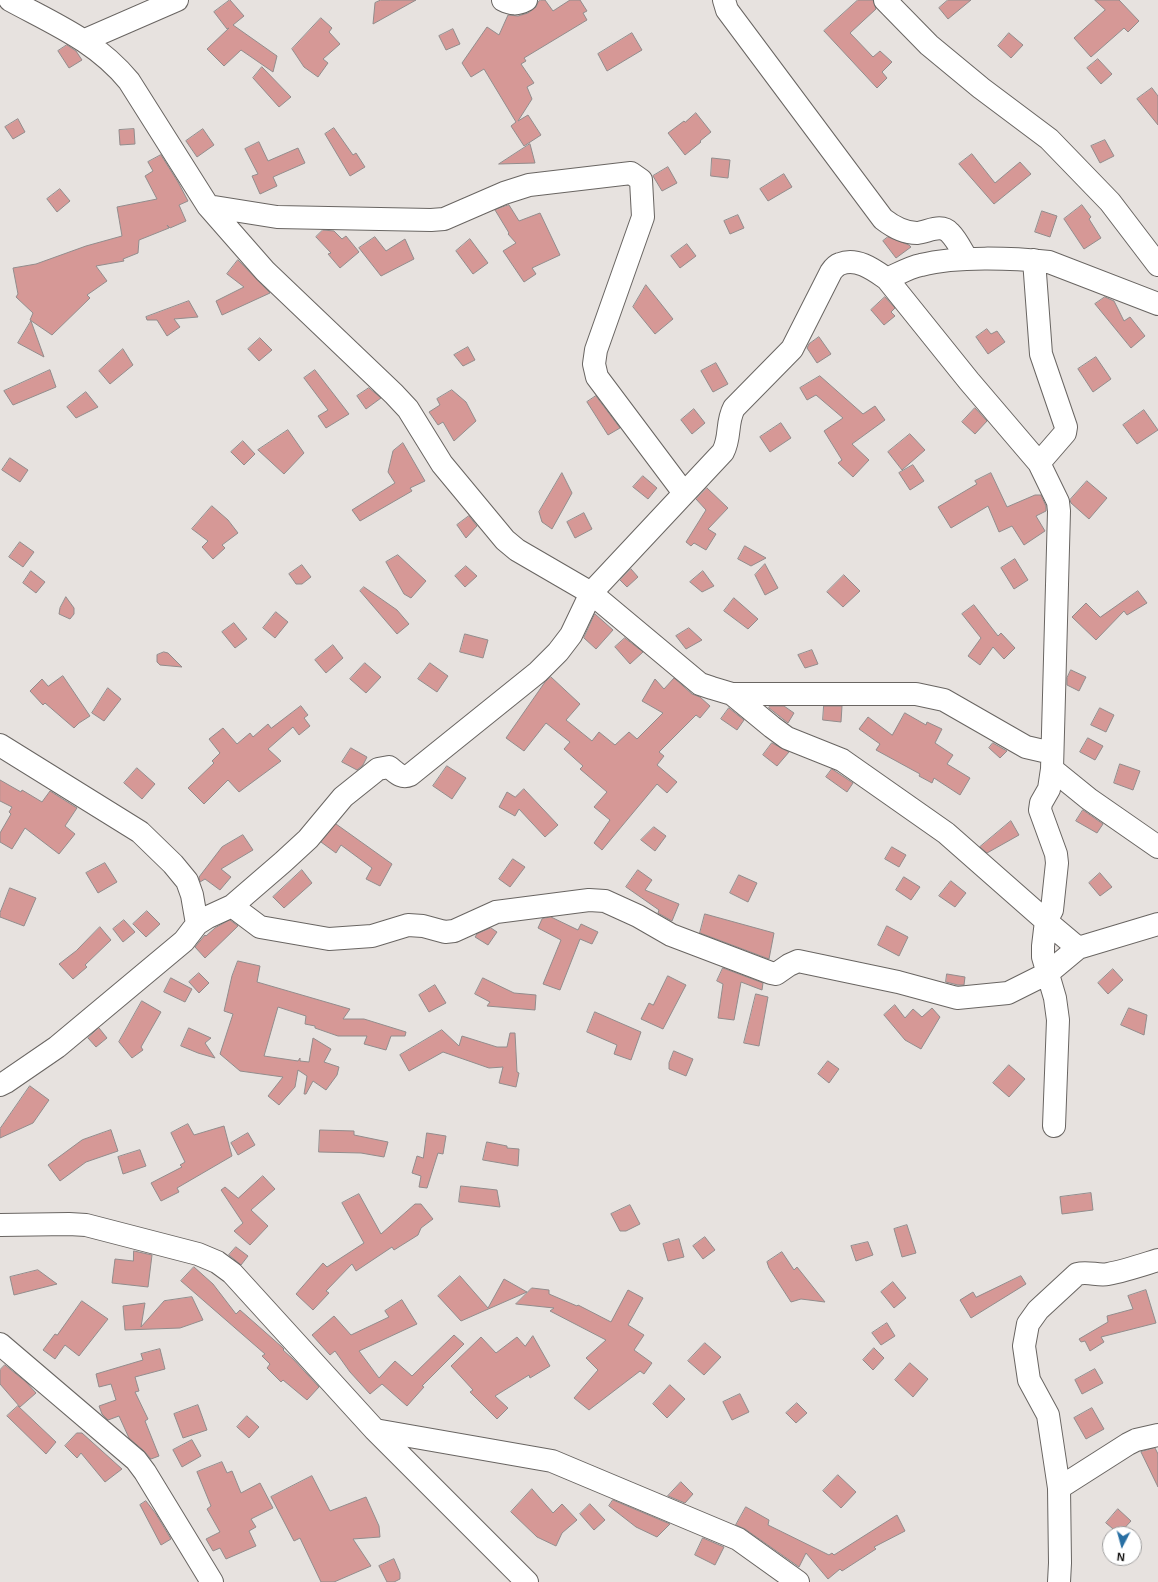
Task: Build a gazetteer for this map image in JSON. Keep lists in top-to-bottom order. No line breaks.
{"north":"bottom"}
